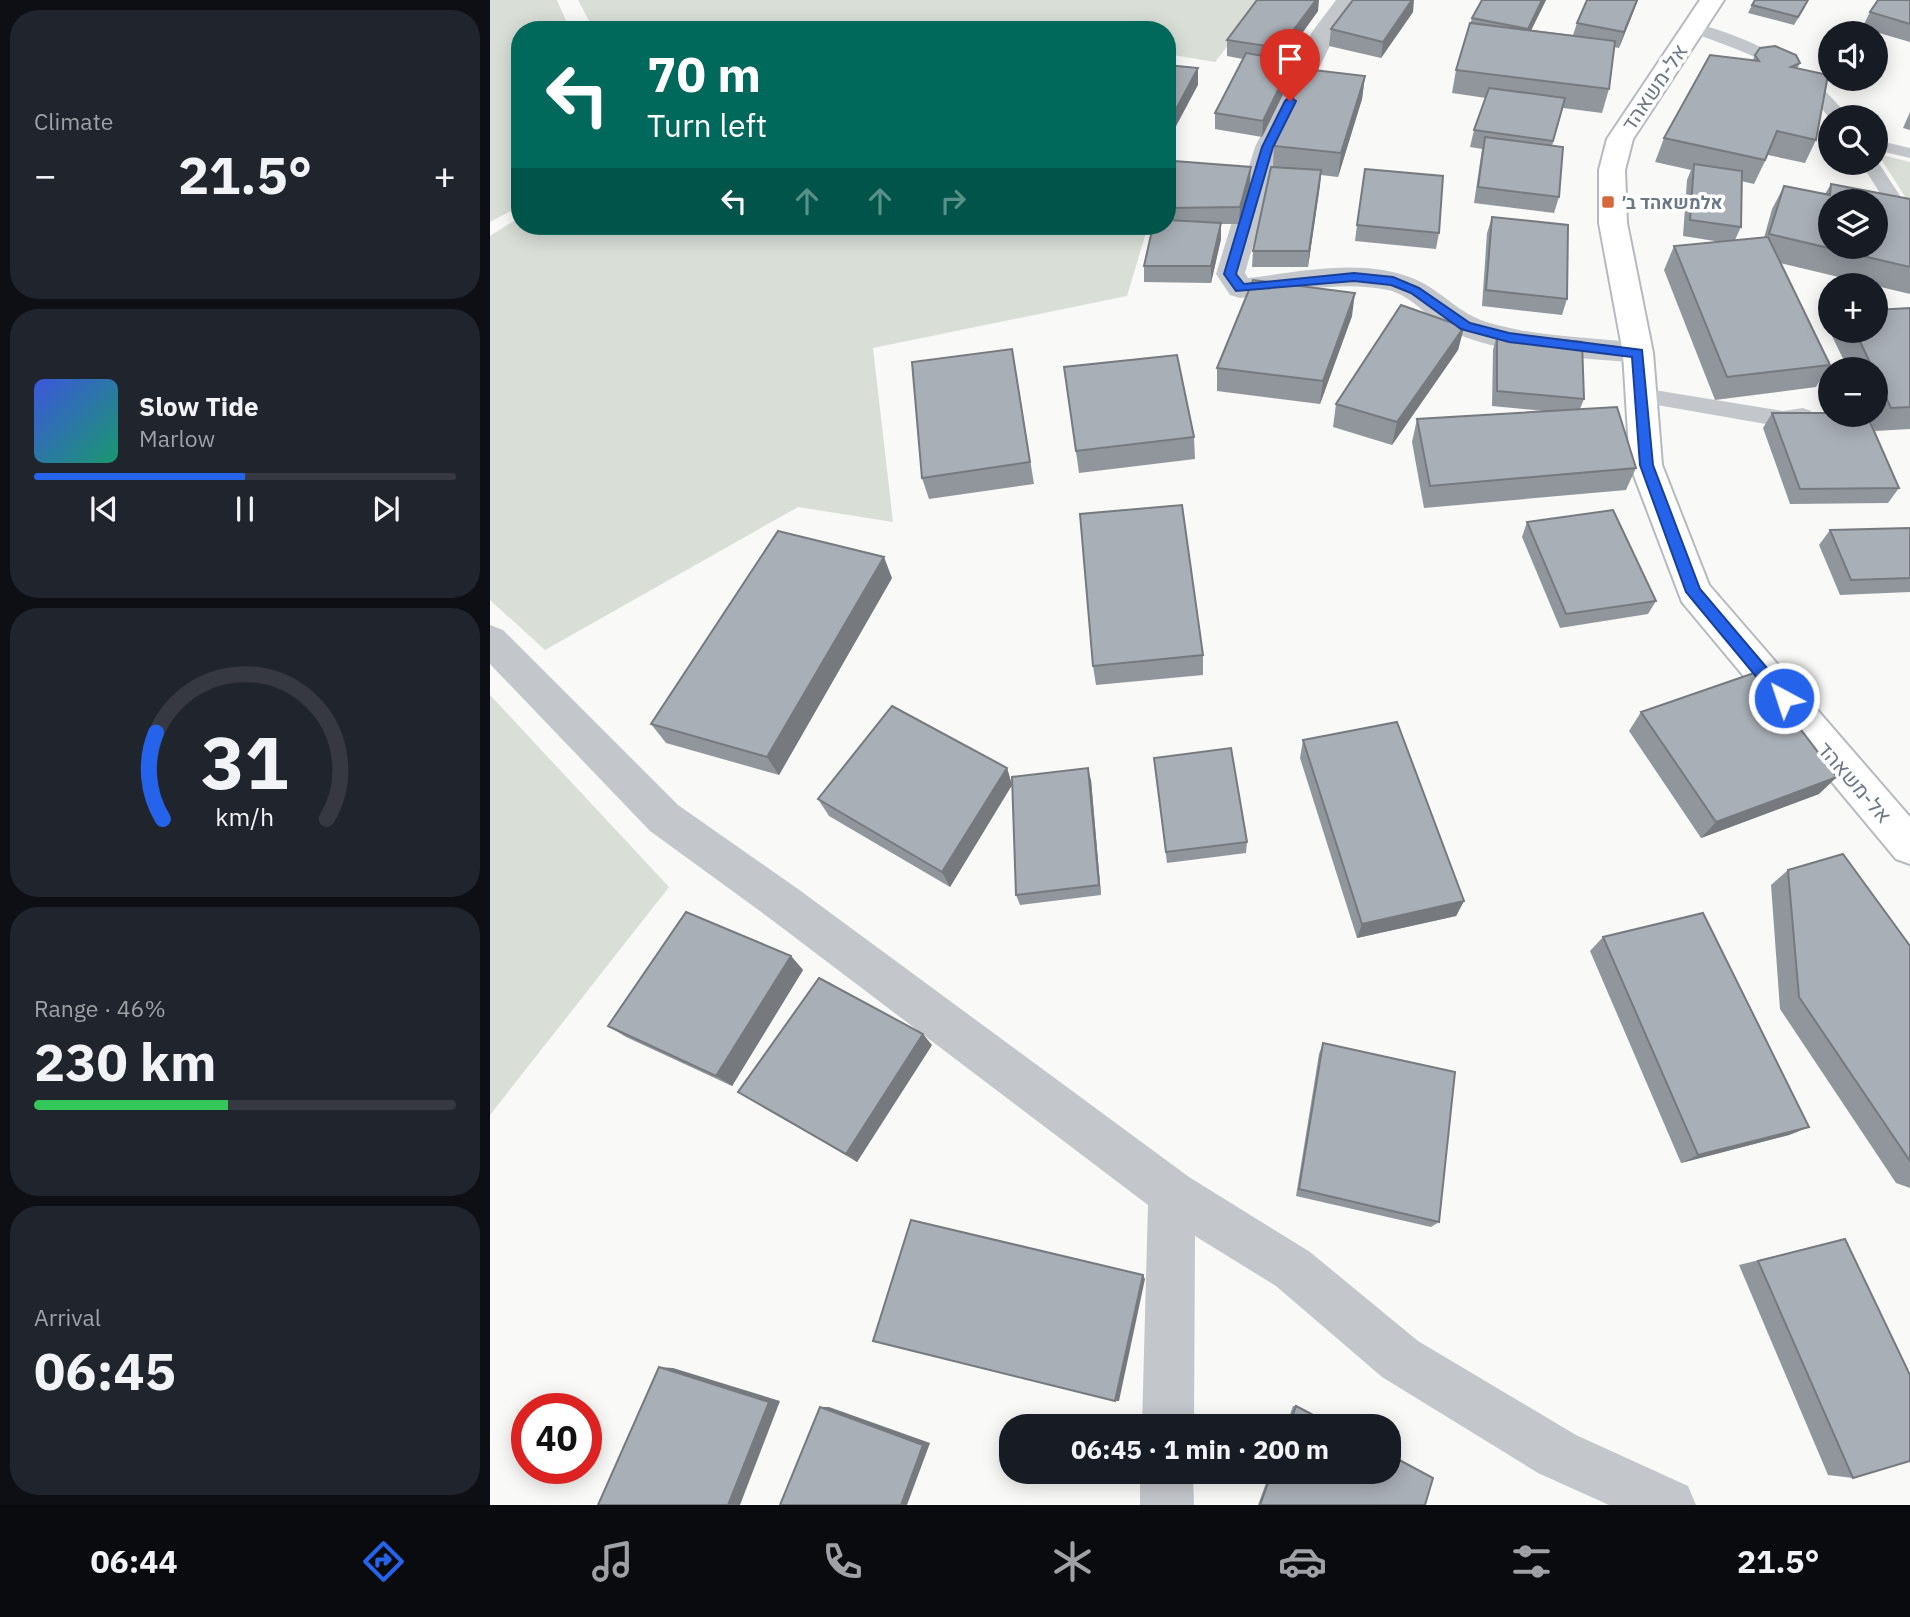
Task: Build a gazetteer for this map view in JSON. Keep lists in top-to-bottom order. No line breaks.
{"streets":{"street":["אל-משאהד"]},"places":{"transit":["אלמשאהד ב׳"]},"page":{"tile":["Climate",["Range · 46%","230 km"],["Arrival","06:45"]],"map_buttons":["+","−"],"turn":["70 m","Turn left"],"heat":["−","21.5°","+"],"song":["Slow Tide","Marlow"],"limit":"40","trip":"06:45 · 1 min · 200 m","tabs":["06:44","21.5°"],"gauge":["31","km/h"]}}
